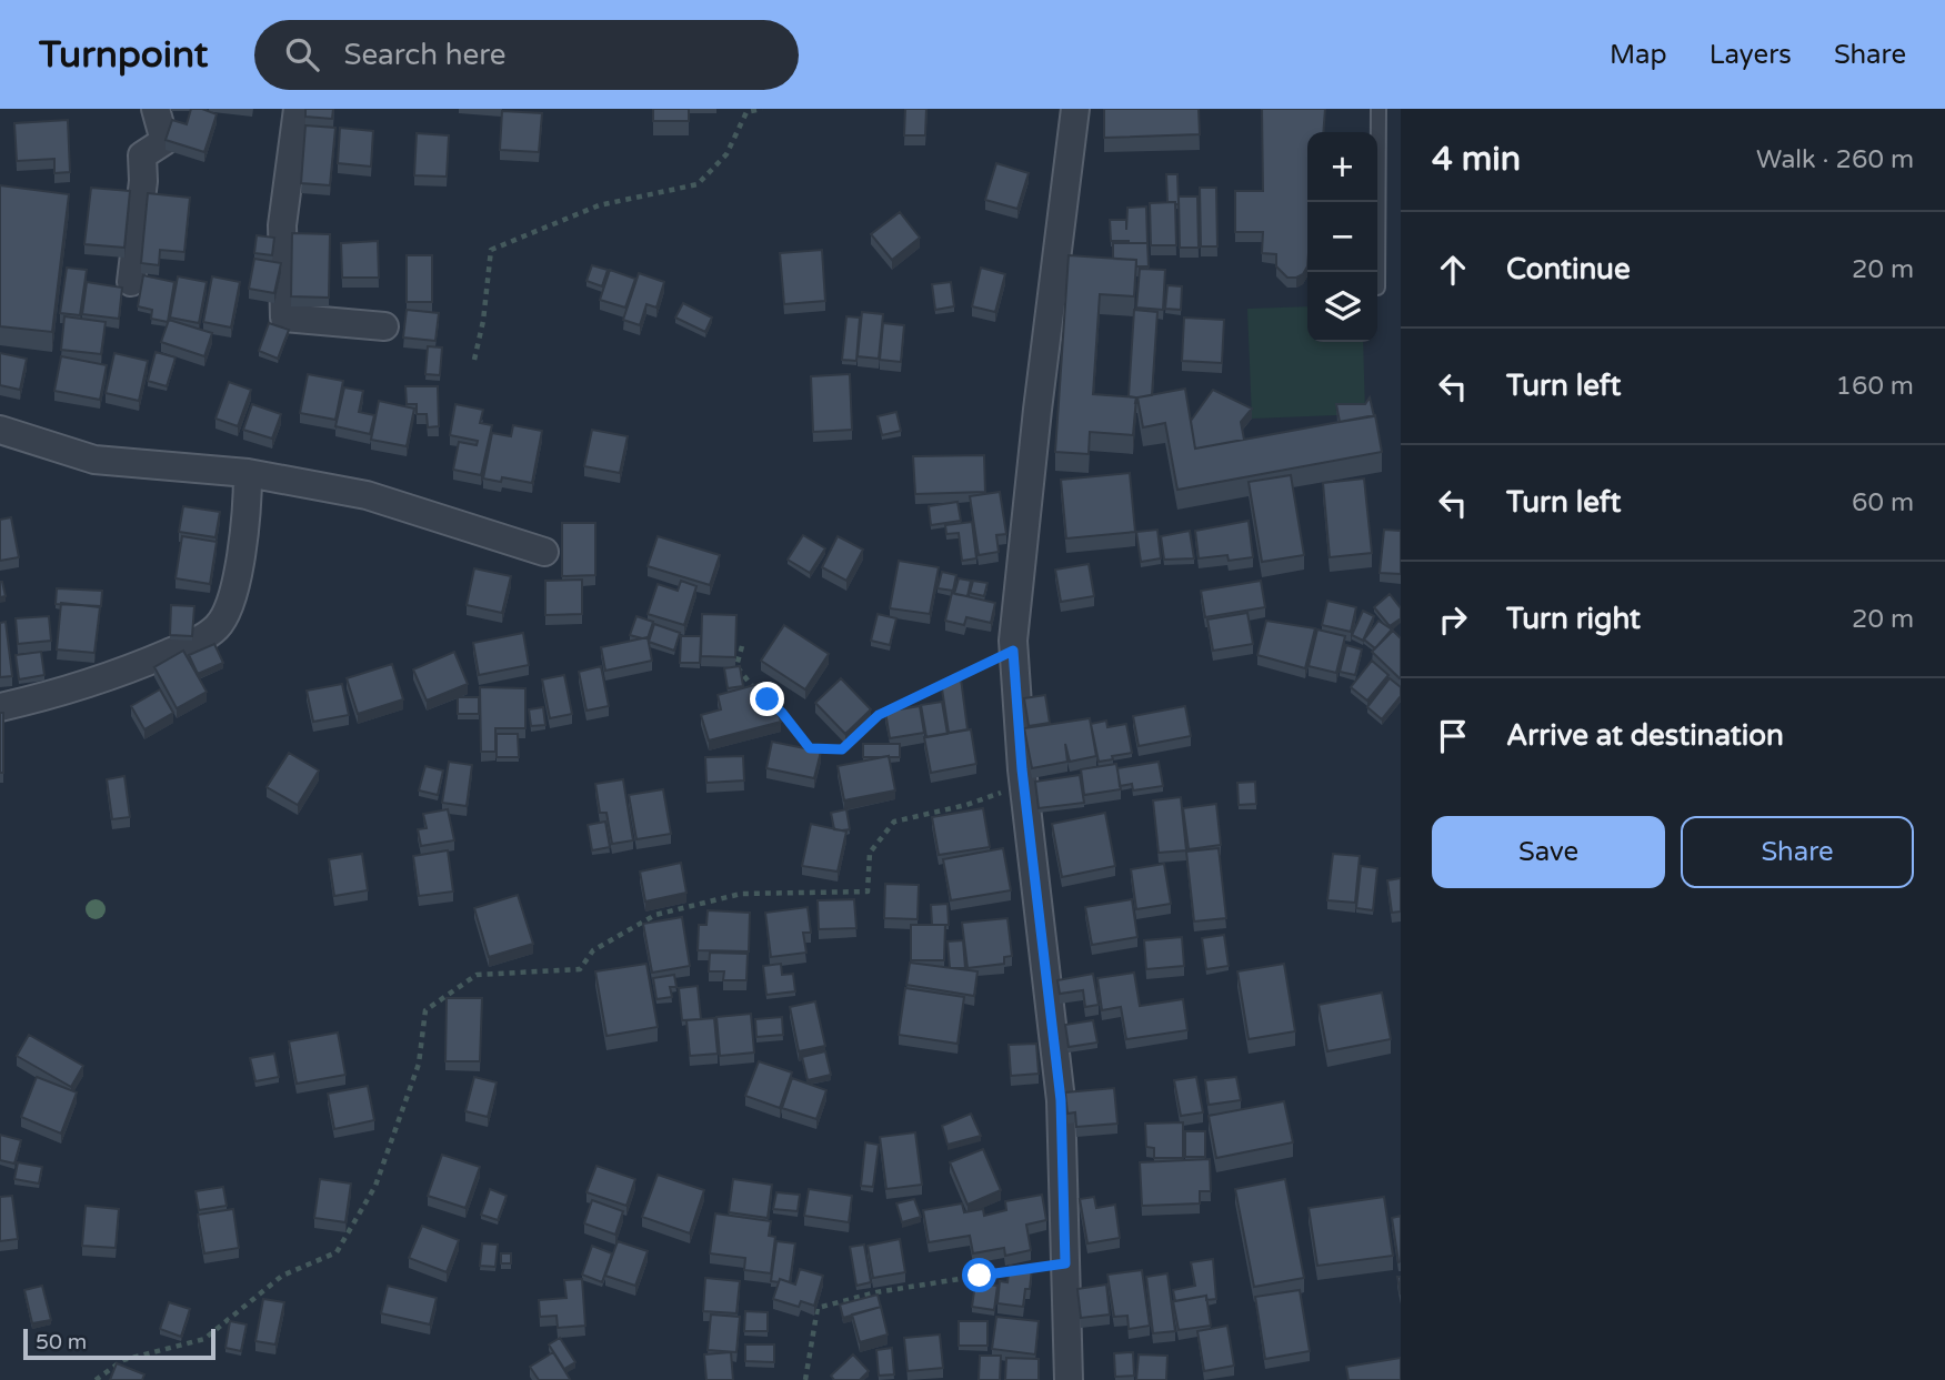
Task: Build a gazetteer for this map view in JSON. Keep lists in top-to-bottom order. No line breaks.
{"scale_bar":"50 m","page":{"header":"Turnpoint","search":"Search here","nav":["Map","Layers","Share"],"heading":["4 min","Walk · 260 m"],"map_buttons":["+","−"],"list":[["Continue","20 m"],["Turn left","160 m"],["Turn left","60 m"],["Turn right","20 m"],"Arrive at destination"],"buttons":["Save","Share"],"scale":"50 m"}}
